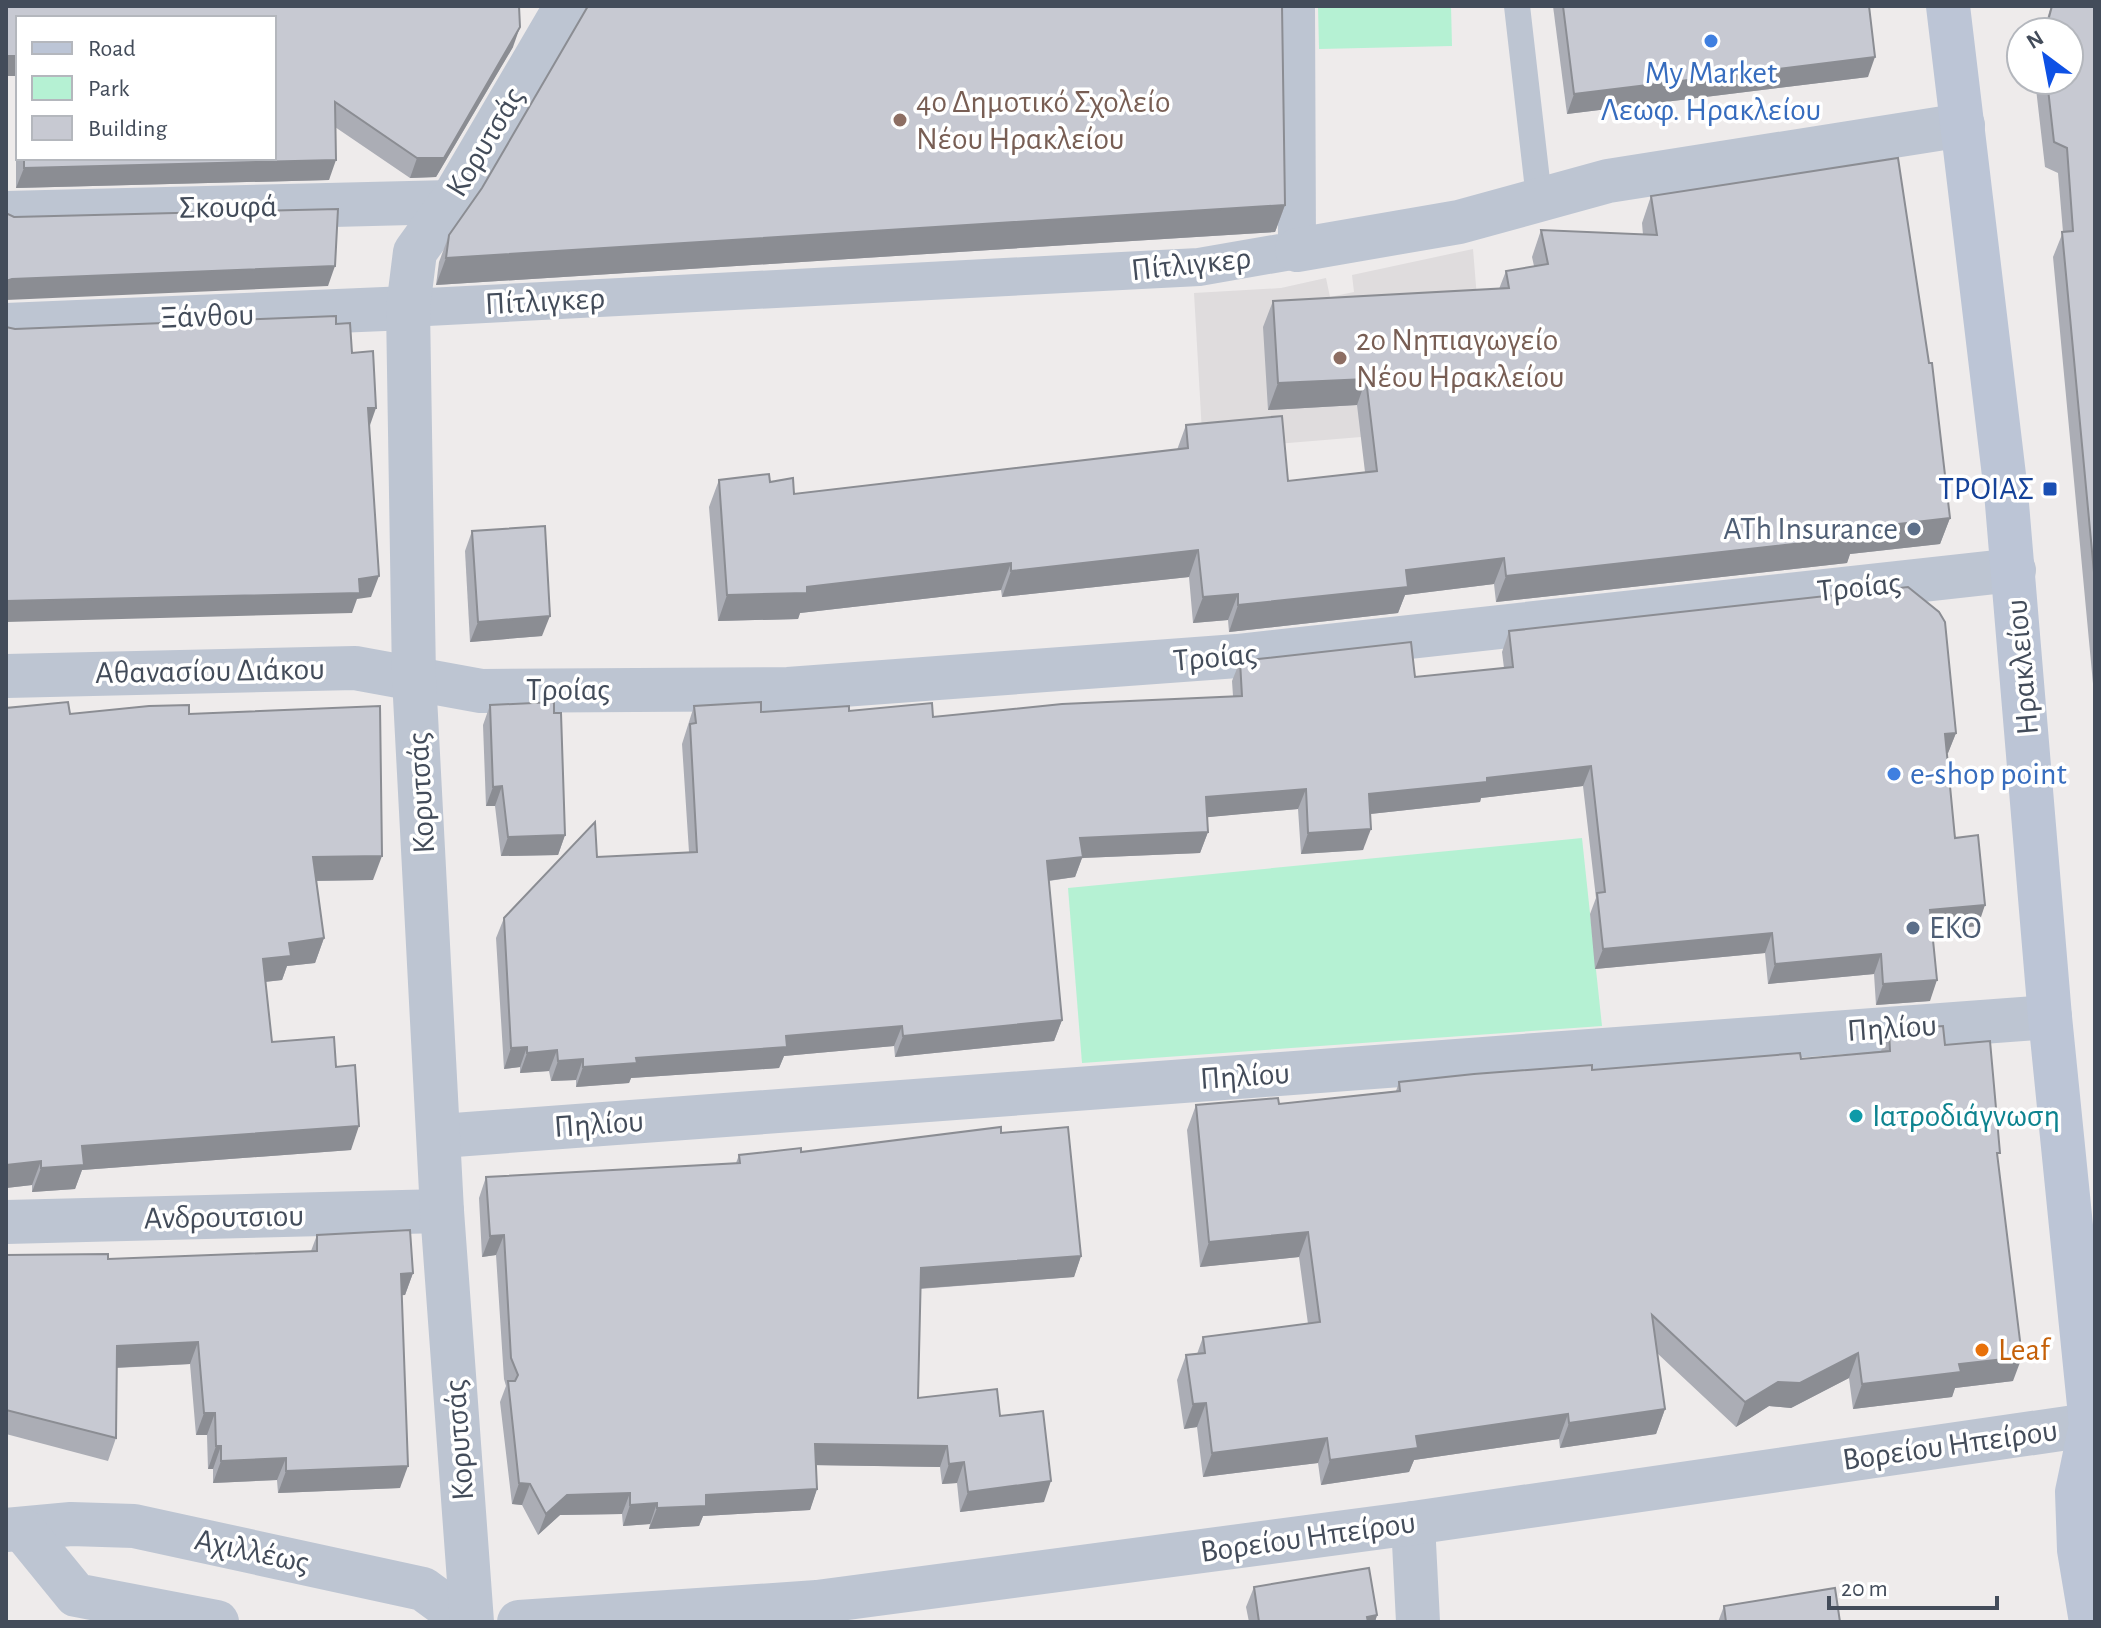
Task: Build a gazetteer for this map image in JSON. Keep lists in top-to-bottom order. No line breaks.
{"streets":{"main road":["Ηρακλείου"],"street":["Κορυτσάς","Σκουφά","Πίτλιγκερ","Ξάνθου","Τροίας","Αθανασίου Διάκου","Πηλίου","Ανδρουτσιου","Βορείου Ηπείρου","Αχιλλέως"]},"crossings":[["Κορυτσάς","Σκουφά"],["Κορυτσάς","Πίτλιγκερ"],["Κορυτσάς","Ξάνθου"],["Κορυτσάς","Τροίας"],["Κορυτσάς","Αθανασίου Διάκου"],["Κορυτσάς","Πηλίου"],["Κορυτσάς","Ανδρουτσιου"],["Κορυτσάς","Αχιλλέως"],["Πίτλιγκερ","Ξάνθου"],["Πίτλιγκερ","Ηρακλείου"],["Τροίας","Ηρακλείου"],["Τροίας","Αθανασίου Διάκου"],["Ηρακλείου","Πηλίου"],["Ηρακλείου","Βορείου Ηπείρου"]],"places":{"other":["My Market Λεωφ. Ηρακλείου","4ο Δημοτικό Σχολείο Νέου Ηρακλείου","2ο Νηπιαγωγείο Νέου Ηρακλείου","ATh Insurance","e-shop point","EKO","Ιατροδιάγνωση","Leaf"],"transit":["ΤΡΟΙΑΣ"]},"legend":["Road","Park","Building"],"scale_bar":"20 m","north":"top left"}
